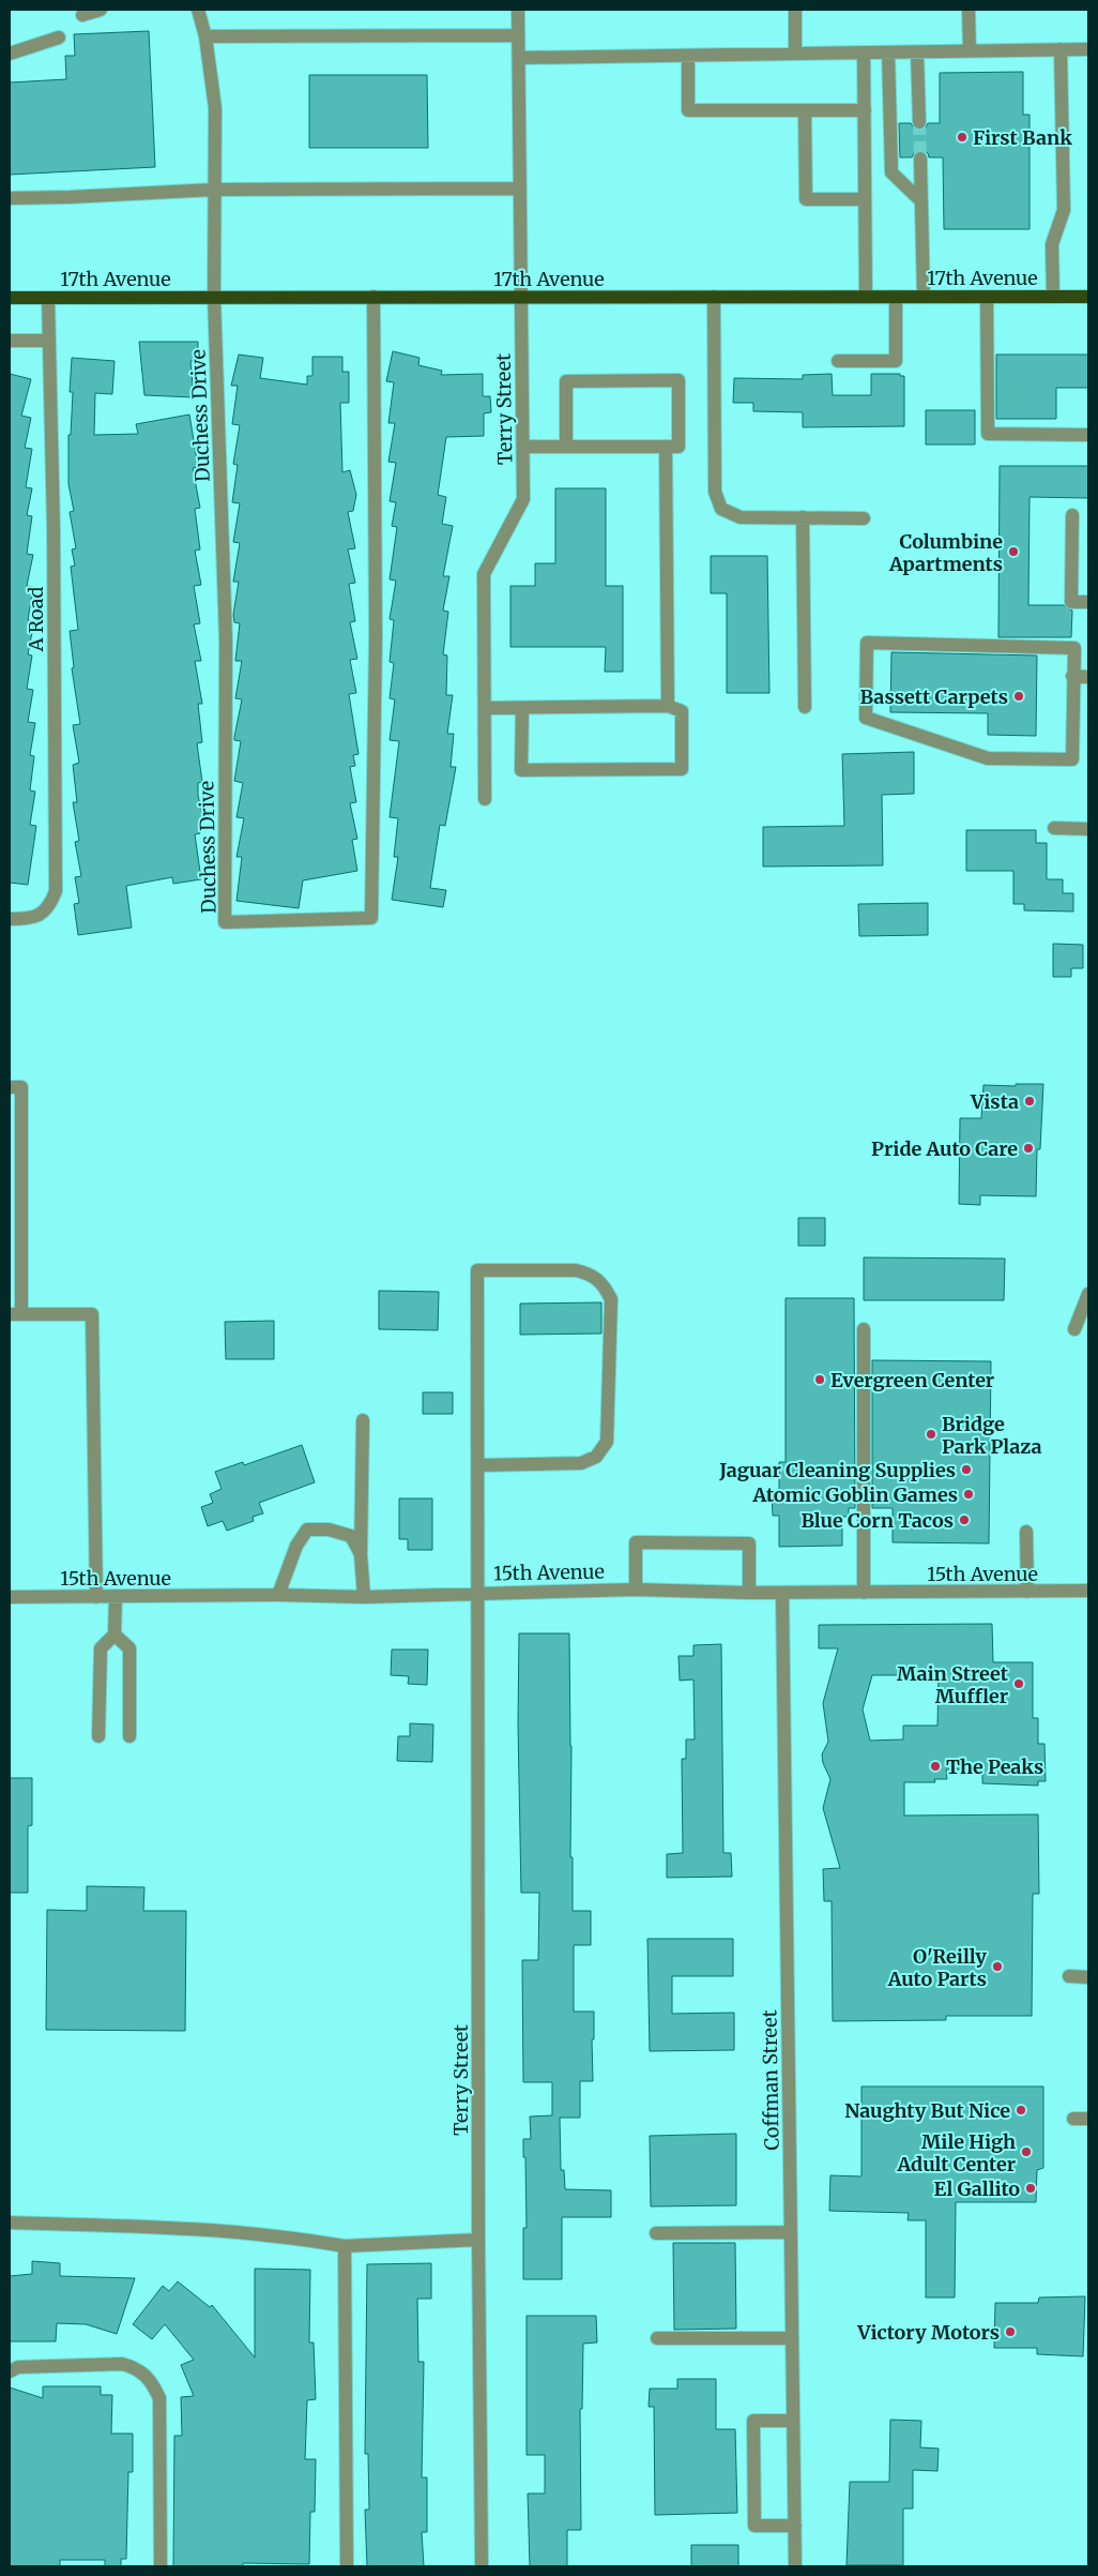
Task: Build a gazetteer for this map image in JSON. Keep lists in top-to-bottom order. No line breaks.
{"streets":{"main road":["17th Avenue"],"street":["Terry Street","Duchess Drive","A Road","15th Avenue","Coffman Street"]},"crossings":[["17th Avenue","Terry Street"],["17th Avenue","Duchess Drive"],["17th Avenue","A Road"],["Terry Street","15th Avenue"],["15th Avenue","Coffman Street"]],"places":["First Bank","Columbine Apartments","Bassett Carpets","Vista","Pride Auto Care","Evergreen Center","Bridge Park Plaza","Jaguar Cleaning Supplies","Atomic Goblin Games","Blue Corn Tacos","Main Street Muffler","The Peaks","O'Reilly Auto Parts","Naughty But Nice","Mile High Adult Center","El Gallito","Victory Motors"]}
